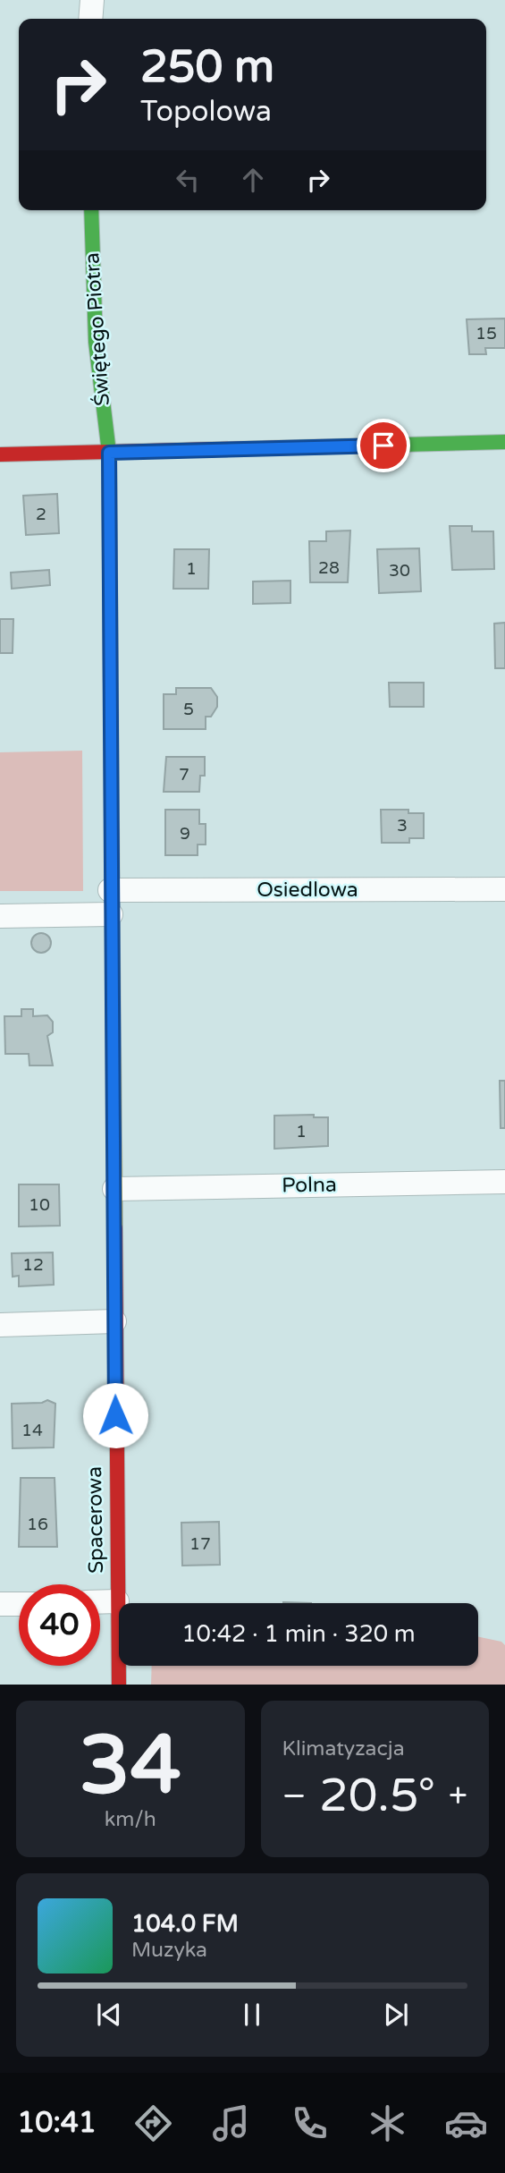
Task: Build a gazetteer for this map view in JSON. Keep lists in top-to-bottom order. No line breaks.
{"streets":{"street":["Świętego Piotra","Osiedlowa","Polna","Spacerowa"]},"crossings":[["Świętego Piotra","Spacerowa"],["Osiedlowa","Spacerowa"],["Polna","Spacerowa"]],"house_numbers":["15","2","28","1","30","5","7","3","9","1","10","12","14","16","17"],"page":{"turn":["250 m","Topolowa"],"limit":"40","trip":"10:42 · 1 min · 320 m","tile":[["34","km/h"],"Klimatyzacja"],"heat":["−","20.5°","+"],"song":["104.0 FM","Muzyka"],"tabs":"10:41"}}
